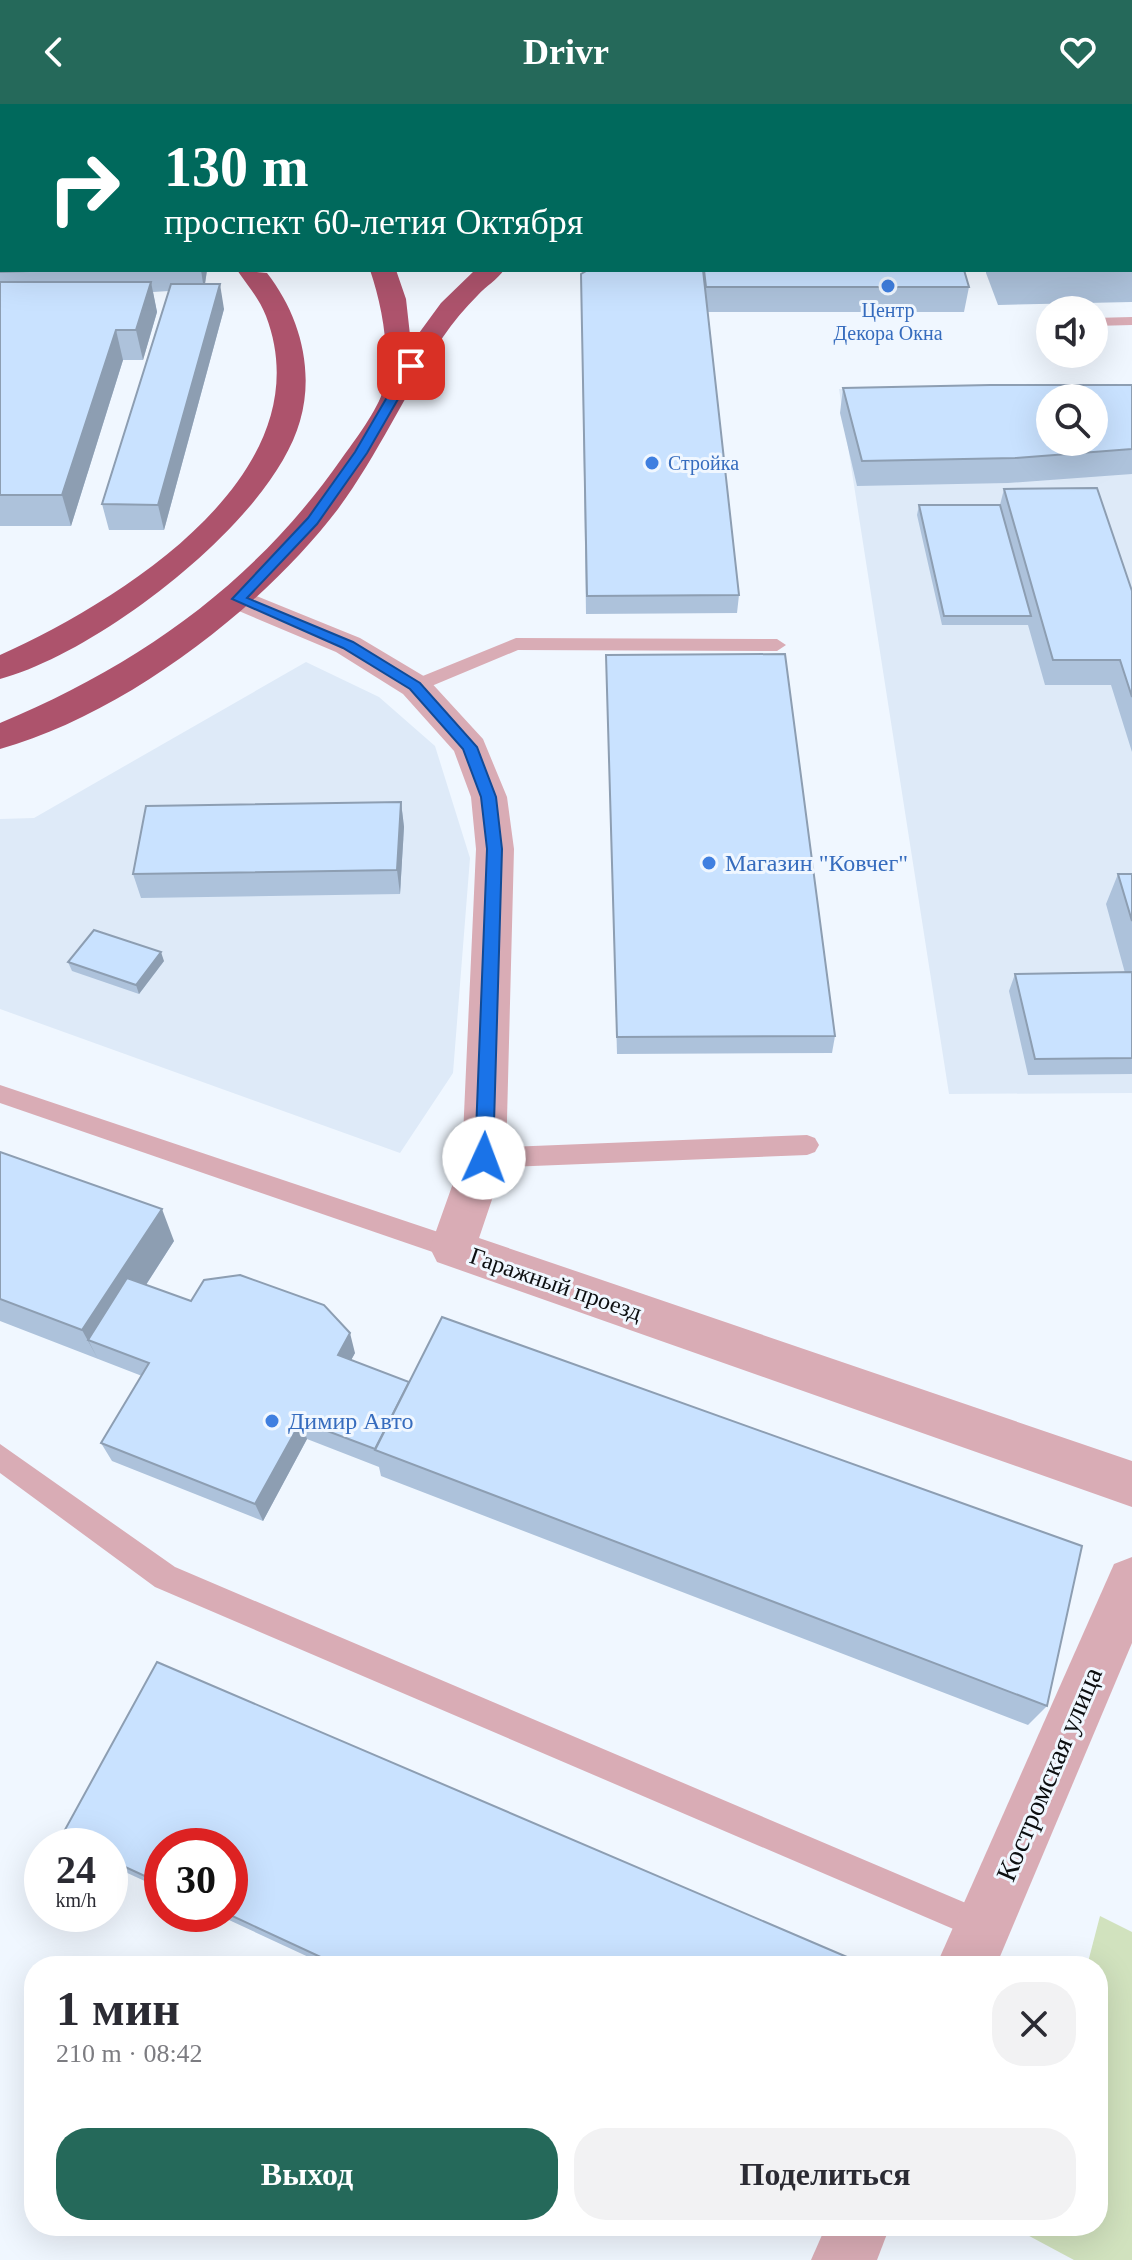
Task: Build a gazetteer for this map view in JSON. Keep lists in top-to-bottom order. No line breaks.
{"streets":{"street":["Гаражный проезд","Костромская улица"]},"places":["Центр Декора Окна","Стройка","Магазин \"Ковчег\"","Димир Авто"],"page":{"header":"Drivr","turn":["130 m","проспект 60-летия Октября"],"speed":"24 km/h","limit":"30","heading":["1 мин","210 m · 08:42"],"buttons":["Выход","Поделиться"]}}
